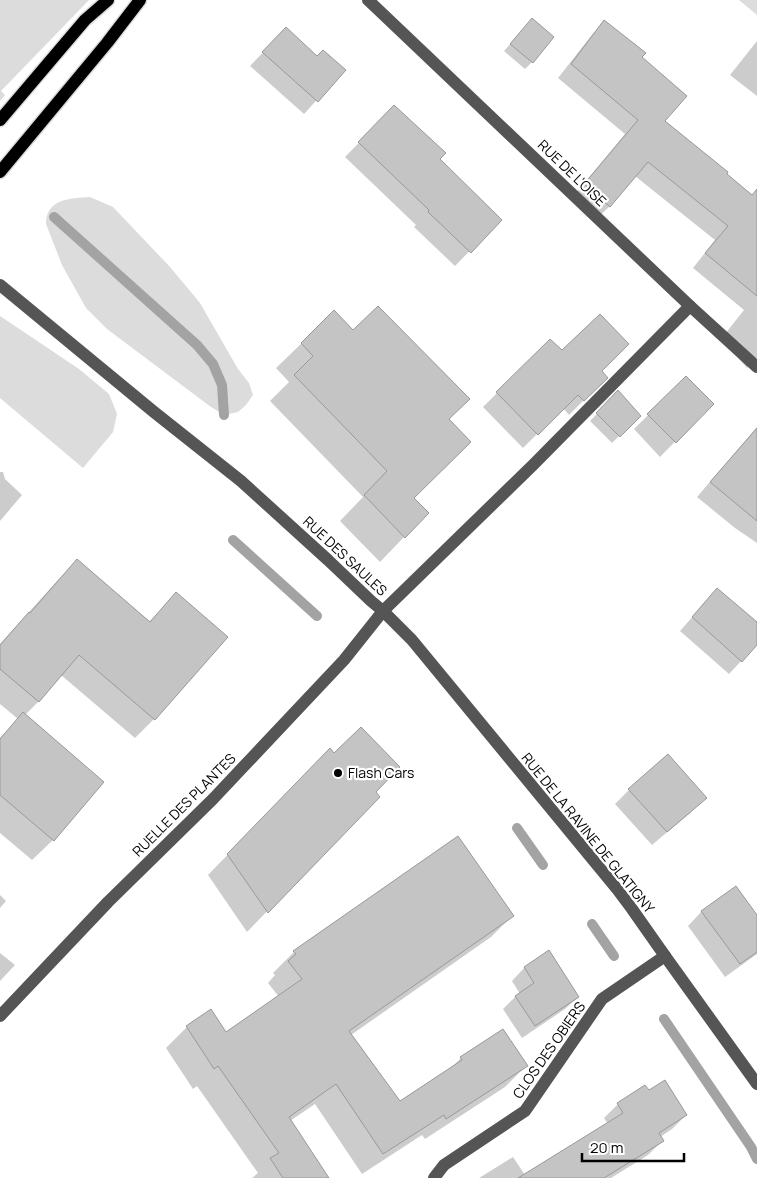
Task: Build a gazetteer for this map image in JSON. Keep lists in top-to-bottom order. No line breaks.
{"streets":{"street":["RUE DE L'OISE","RUE DES SAULES","RUELLE DES PLANTES","RUE DE LA RAVINE DE GLATIGNY","CLOS DES OBIERS"]},"crossings":[["RUE DE L'OISE","RUE DES SAULES"],["RUE DES SAULES","RUELLE DES PLANTES"],["RUE DES SAULES","RUE DE LA RAVINE DE GLATIGNY"],["RUELLE DES PLANTES","RUE DE LA RAVINE DE GLATIGNY"],["RUE DE LA RAVINE DE GLATIGNY","CLOS DES OBIERS"]],"places":["Flash Cars"],"scale_bar":"20 m"}
